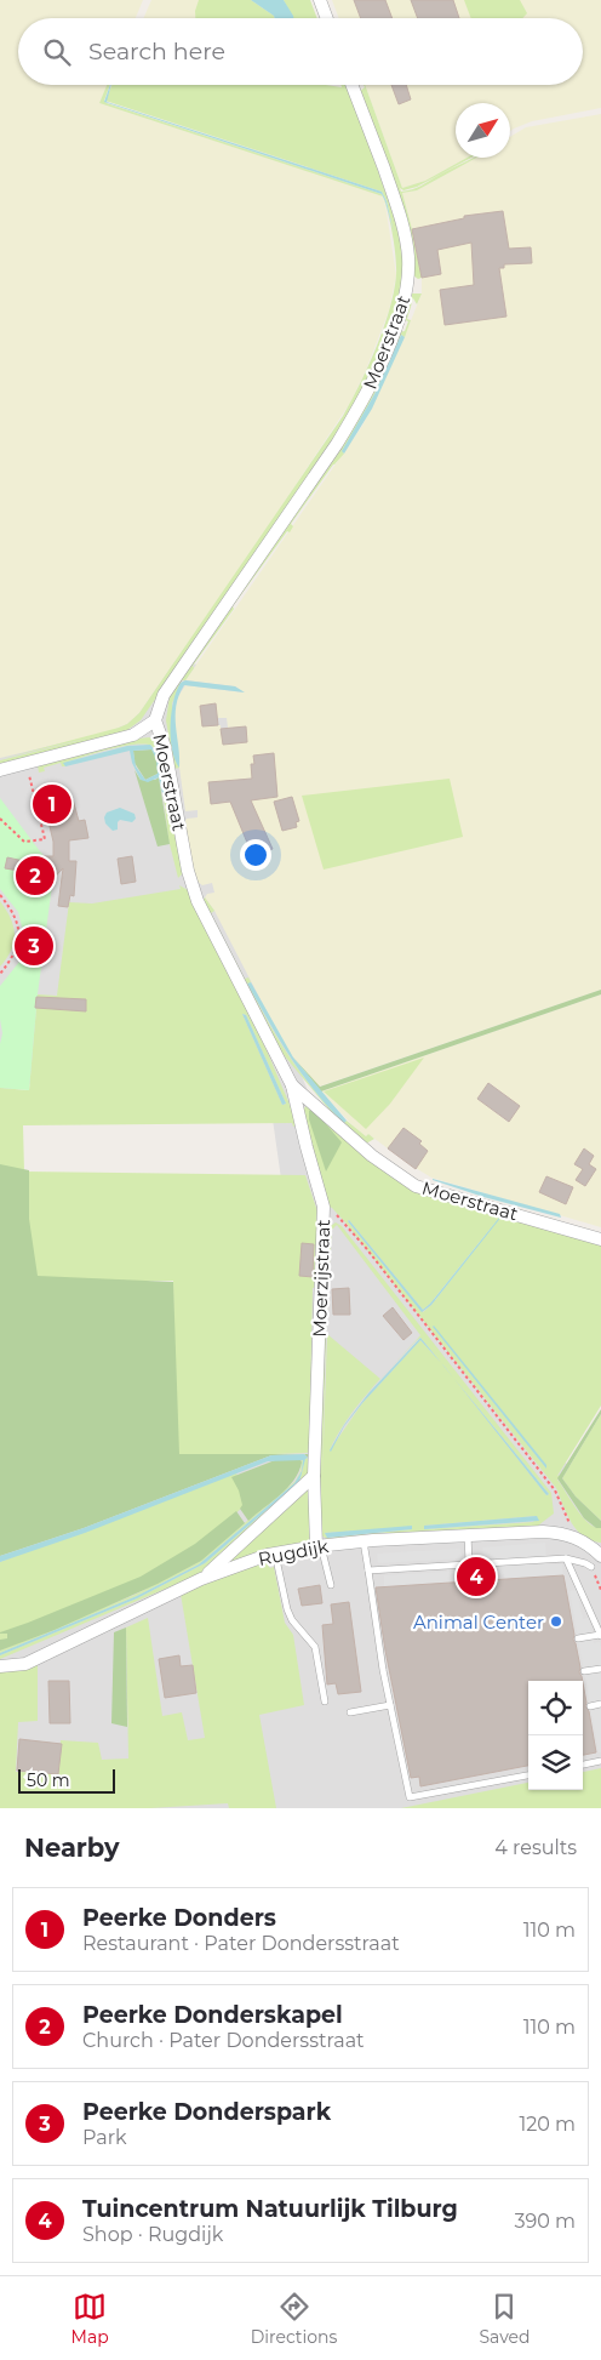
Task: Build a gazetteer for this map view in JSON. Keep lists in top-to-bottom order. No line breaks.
{"streets":{"street":["Moerstraat","Moerzijstraat","Rugdijk"]},"crossings":[["Moerstraat","Moerzijstraat"],["Moerzijstraat","Rugdijk"]],"places":["Animal Center"],"scale_bar":"50 m","north":"top right","page":{"search":"Search here","pins":["1","2","3","4"],"scale":"50 m","heading":["Nearby","4 results"],"list":[{"mark":"1","name":"Peerke Donders","note":"Restaurant · Pater Dondersstraat","value":"110 m"},{"mark":"2","name":"Peerke Donderskapel","note":"Church · Pater Dondersstraat","value":"110 m"},{"mark":"3","name":"Peerke Donderspark","note":"Park","value":"120 m"},{"mark":"4","name":"Tuincentrum Natuurlijk Tilburg","note":"Shop · Rugdijk","value":"390 m"}],"nav":["Map","Directions","Saved"]}}
